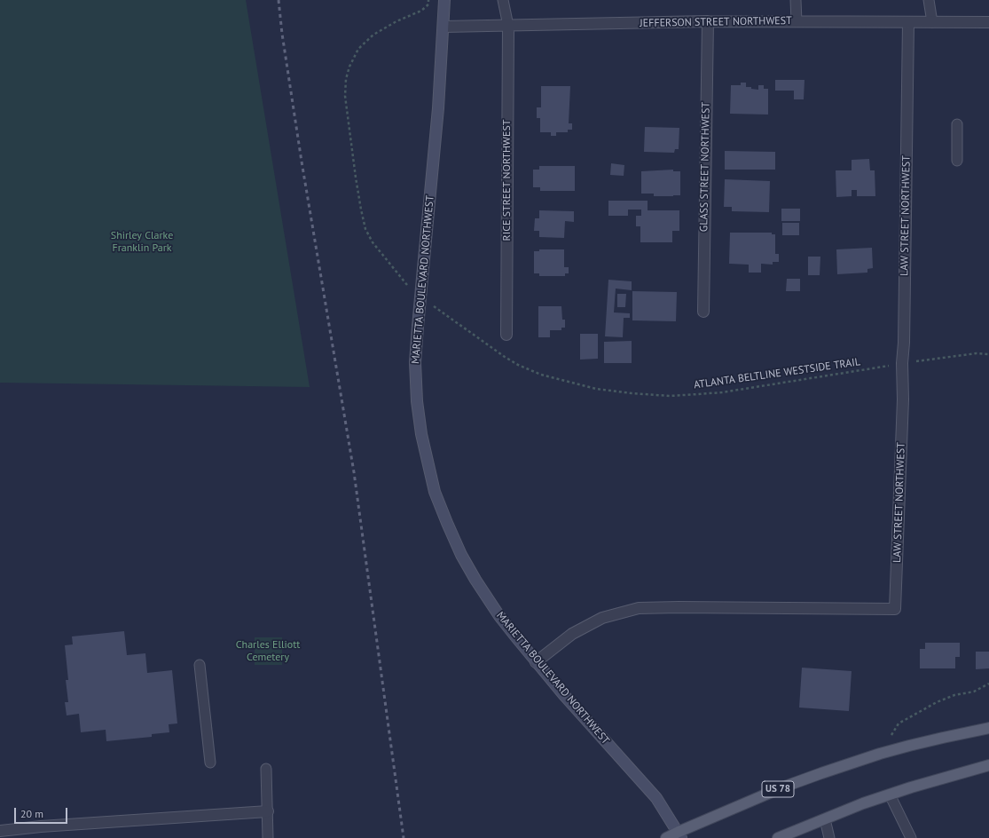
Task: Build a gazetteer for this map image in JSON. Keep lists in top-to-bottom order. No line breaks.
{"streets":{"main road":["MARIETTA BOULEVARD NORTHWEST","US 78"],"street":["JEFFERSON STREET NORTHWEST","GLASS STREET NORTHWEST","RICE STREET NORTHWEST","LAW STREET NORTHWEST"],"path":["ATLANTA BELTLINE WESTSIDE TRAIL"]},"crossings":[["JEFFERSON STREET NORTHWEST","GLASS STREET NORTHWEST"],["JEFFERSON STREET NORTHWEST","RICE STREET NORTHWEST"],["JEFFERSON STREET NORTHWEST","LAW STREET NORTHWEST"],["JEFFERSON STREET NORTHWEST","MARIETTA BOULEVARD NORTHWEST"],["LAW STREET NORTHWEST","MARIETTA BOULEVARD NORTHWEST"],["LAW STREET NORTHWEST","ATLANTA BELTLINE WESTSIDE TRAIL"],["MARIETTA BOULEVARD NORTHWEST","US 78"]],"parks":["Shirley Clarke Franklin Park","Charles Elliott Cemetery"],"scale_bar":"20 m"}
